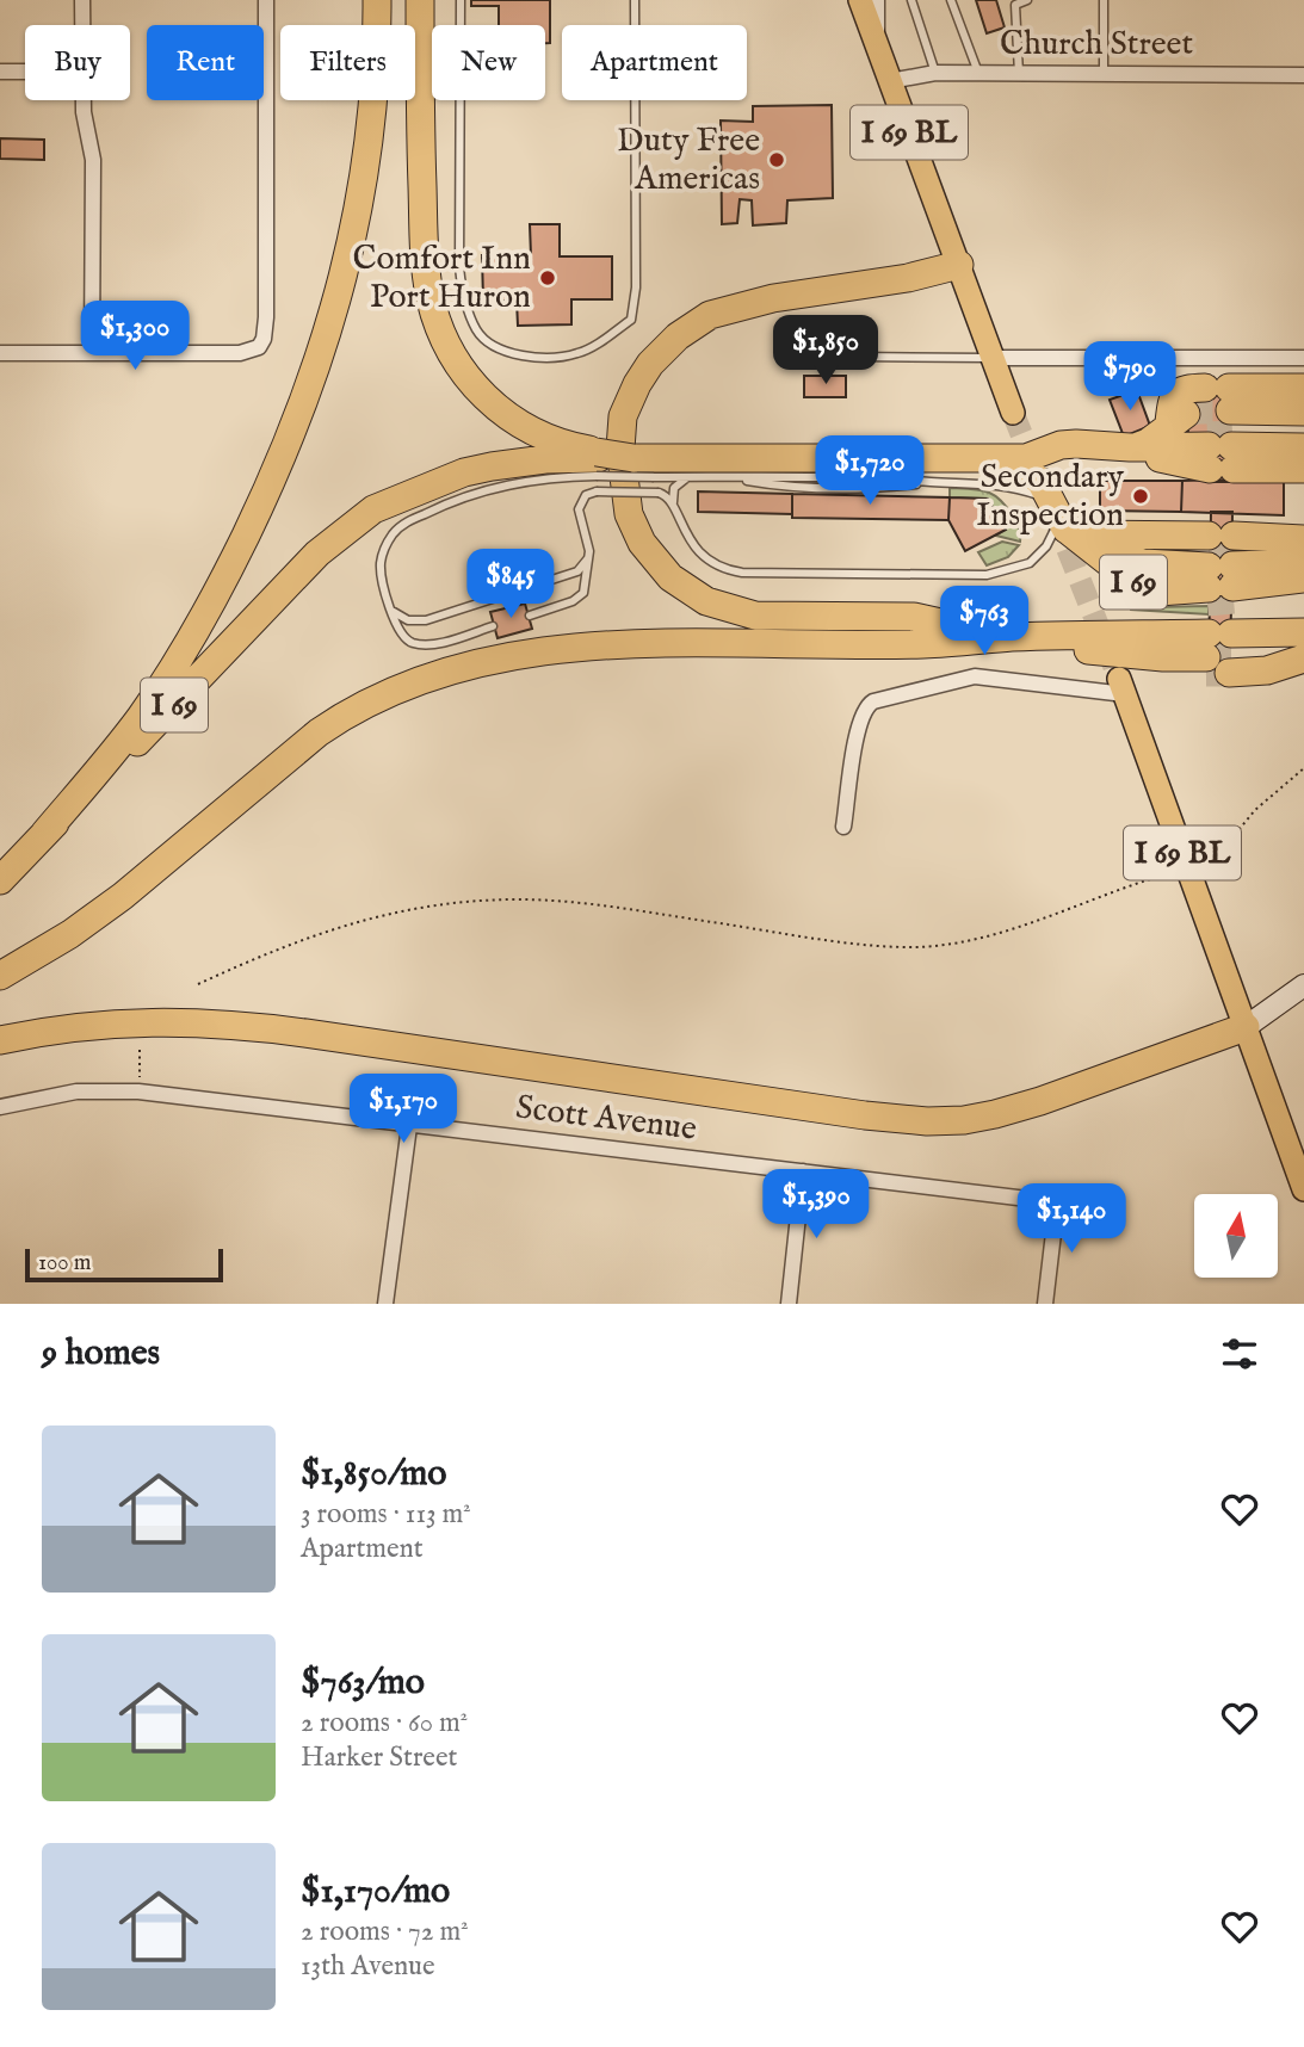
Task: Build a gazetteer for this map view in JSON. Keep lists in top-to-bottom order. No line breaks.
{"streets":{"highway":["I 69"],"main road":["I 69 BL"],"street":["Church Street","Scott Avenue"]},"crossings":[["Church Street","I 69 BL"]],"places":["Duty Free Americas","Comfort Inn Port Huron","Secondary Inspection"],"scale_bar":"100 m","north":"top","page":{"chip":["Buy","Rent","Filters","New","Apartment"],"price":["$1,300","$1,850","$790","$1,720","$845","$763","$1,170","$1,390","$1,140"],"scale":"100 m","heading":"9 homes","list":[{"name":"$1,850/mo","note":"3 rooms · 113 m² · Apartment"},{"name":"$763/mo","note":"2 rooms · 60 m² · Harker Street"},{"name":"$1,170/mo","note":"2 rooms · 72 m² · 13th Avenue"}]}}
